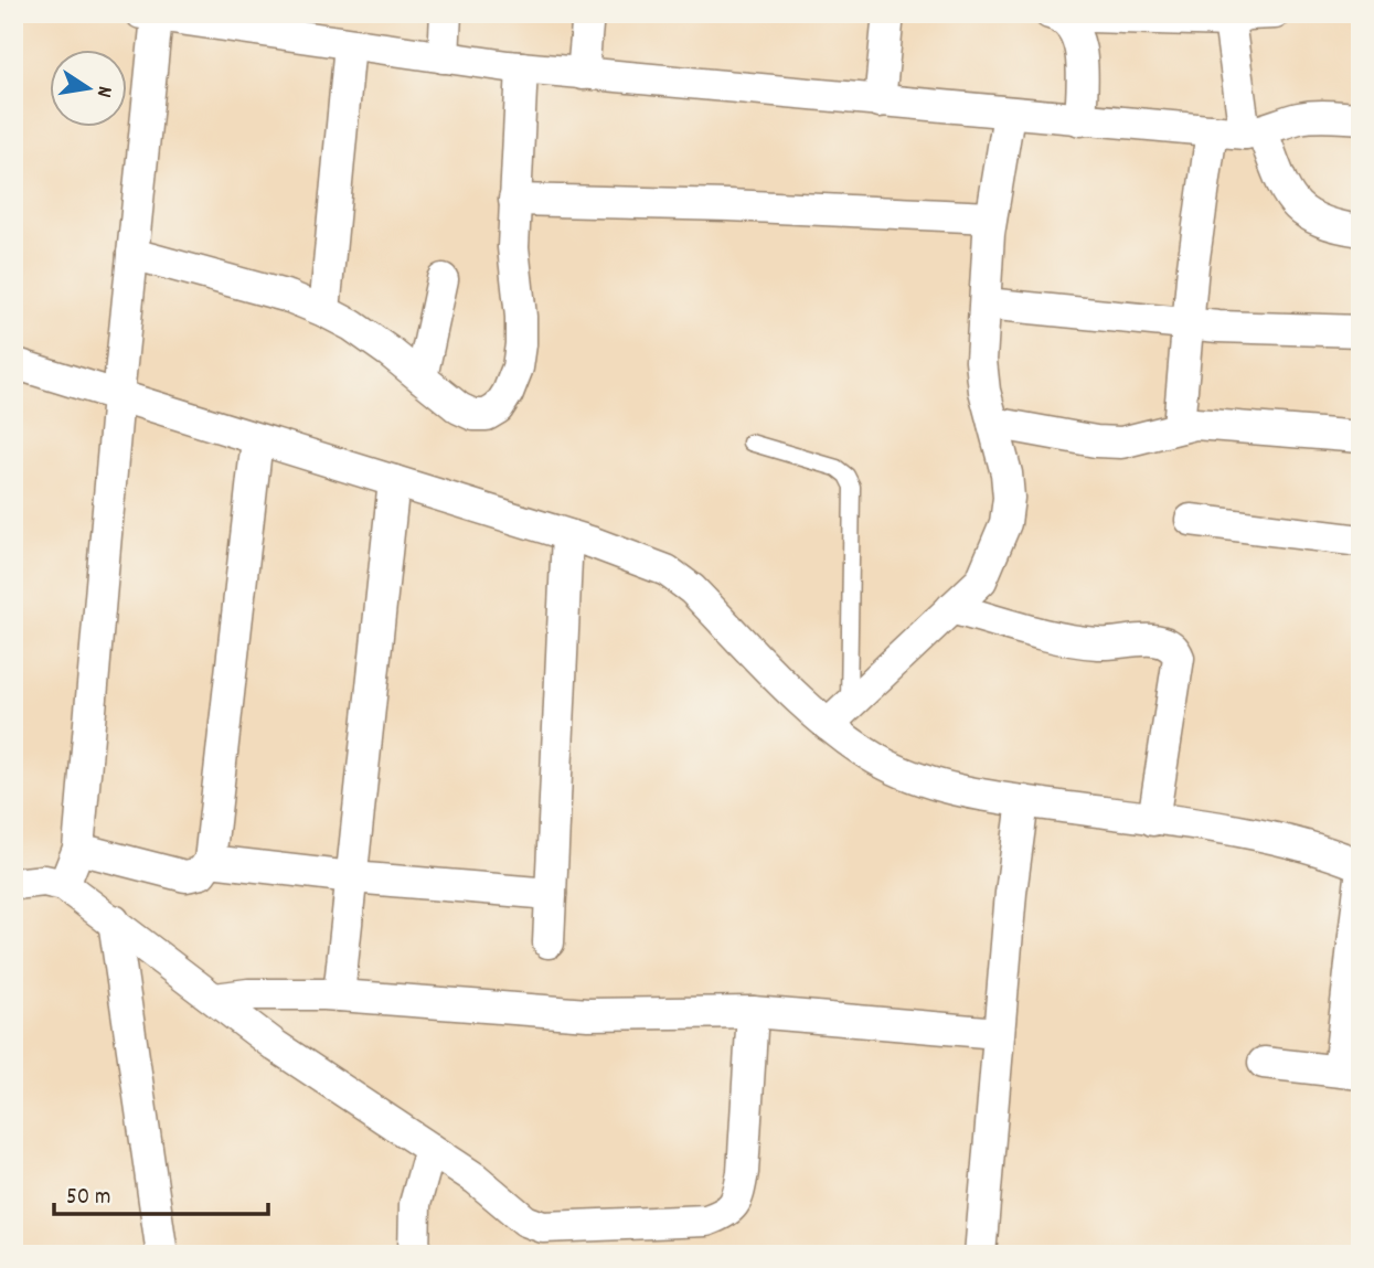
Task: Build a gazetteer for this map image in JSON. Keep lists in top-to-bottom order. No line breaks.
{"scale_bar":"50 m","north":"right"}
